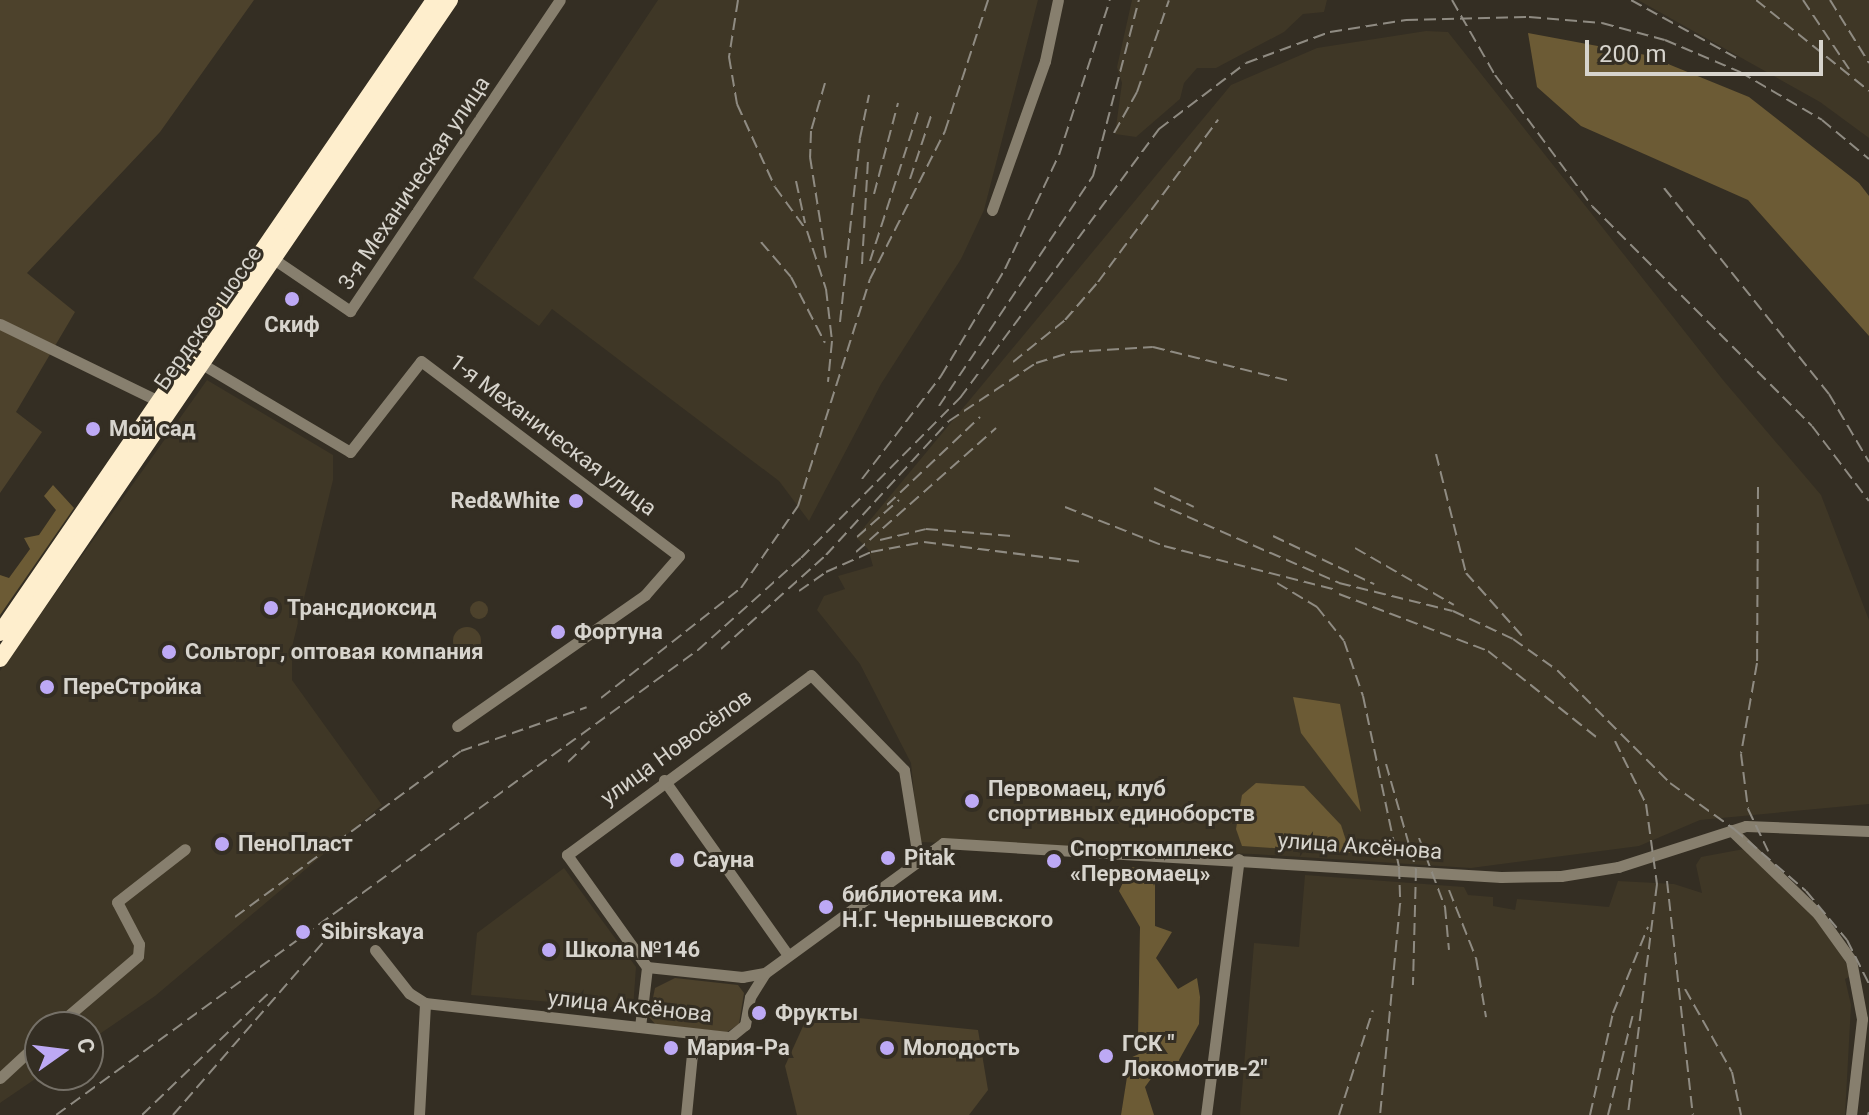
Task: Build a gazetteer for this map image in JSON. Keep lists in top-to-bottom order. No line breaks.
{"streets":{"highway":["Бердское шоссе"],"street":["3-я Механическая улица","1-я Механическая улица","улица Новосёлов","улица Аксёнова"]},"crossings":[["3-я Механическая улица","Бердское шоссе"],["Бердское шоссе","1-я Механическая улица"],["улица Новосёлов","улица Аксёнова"]],"places":["Скиф","Мой сад","Red&White","Трансдиоксид","Фортуна","Сольторг, оптовая компания","ПереСтройка","Первомаец, клуб спортивных единоборств","ПеноПласт","Pitak","Сауна","Спорткомплекс «Первомаец»","библиотека им. Н.Г. Чернышевского","Sibirskaya","Школа №146","Фрукты","Мария-Ра","Молодость","ГСК \" Локомотив-2\""],"scale_bar":"200 m","north":"right"}
